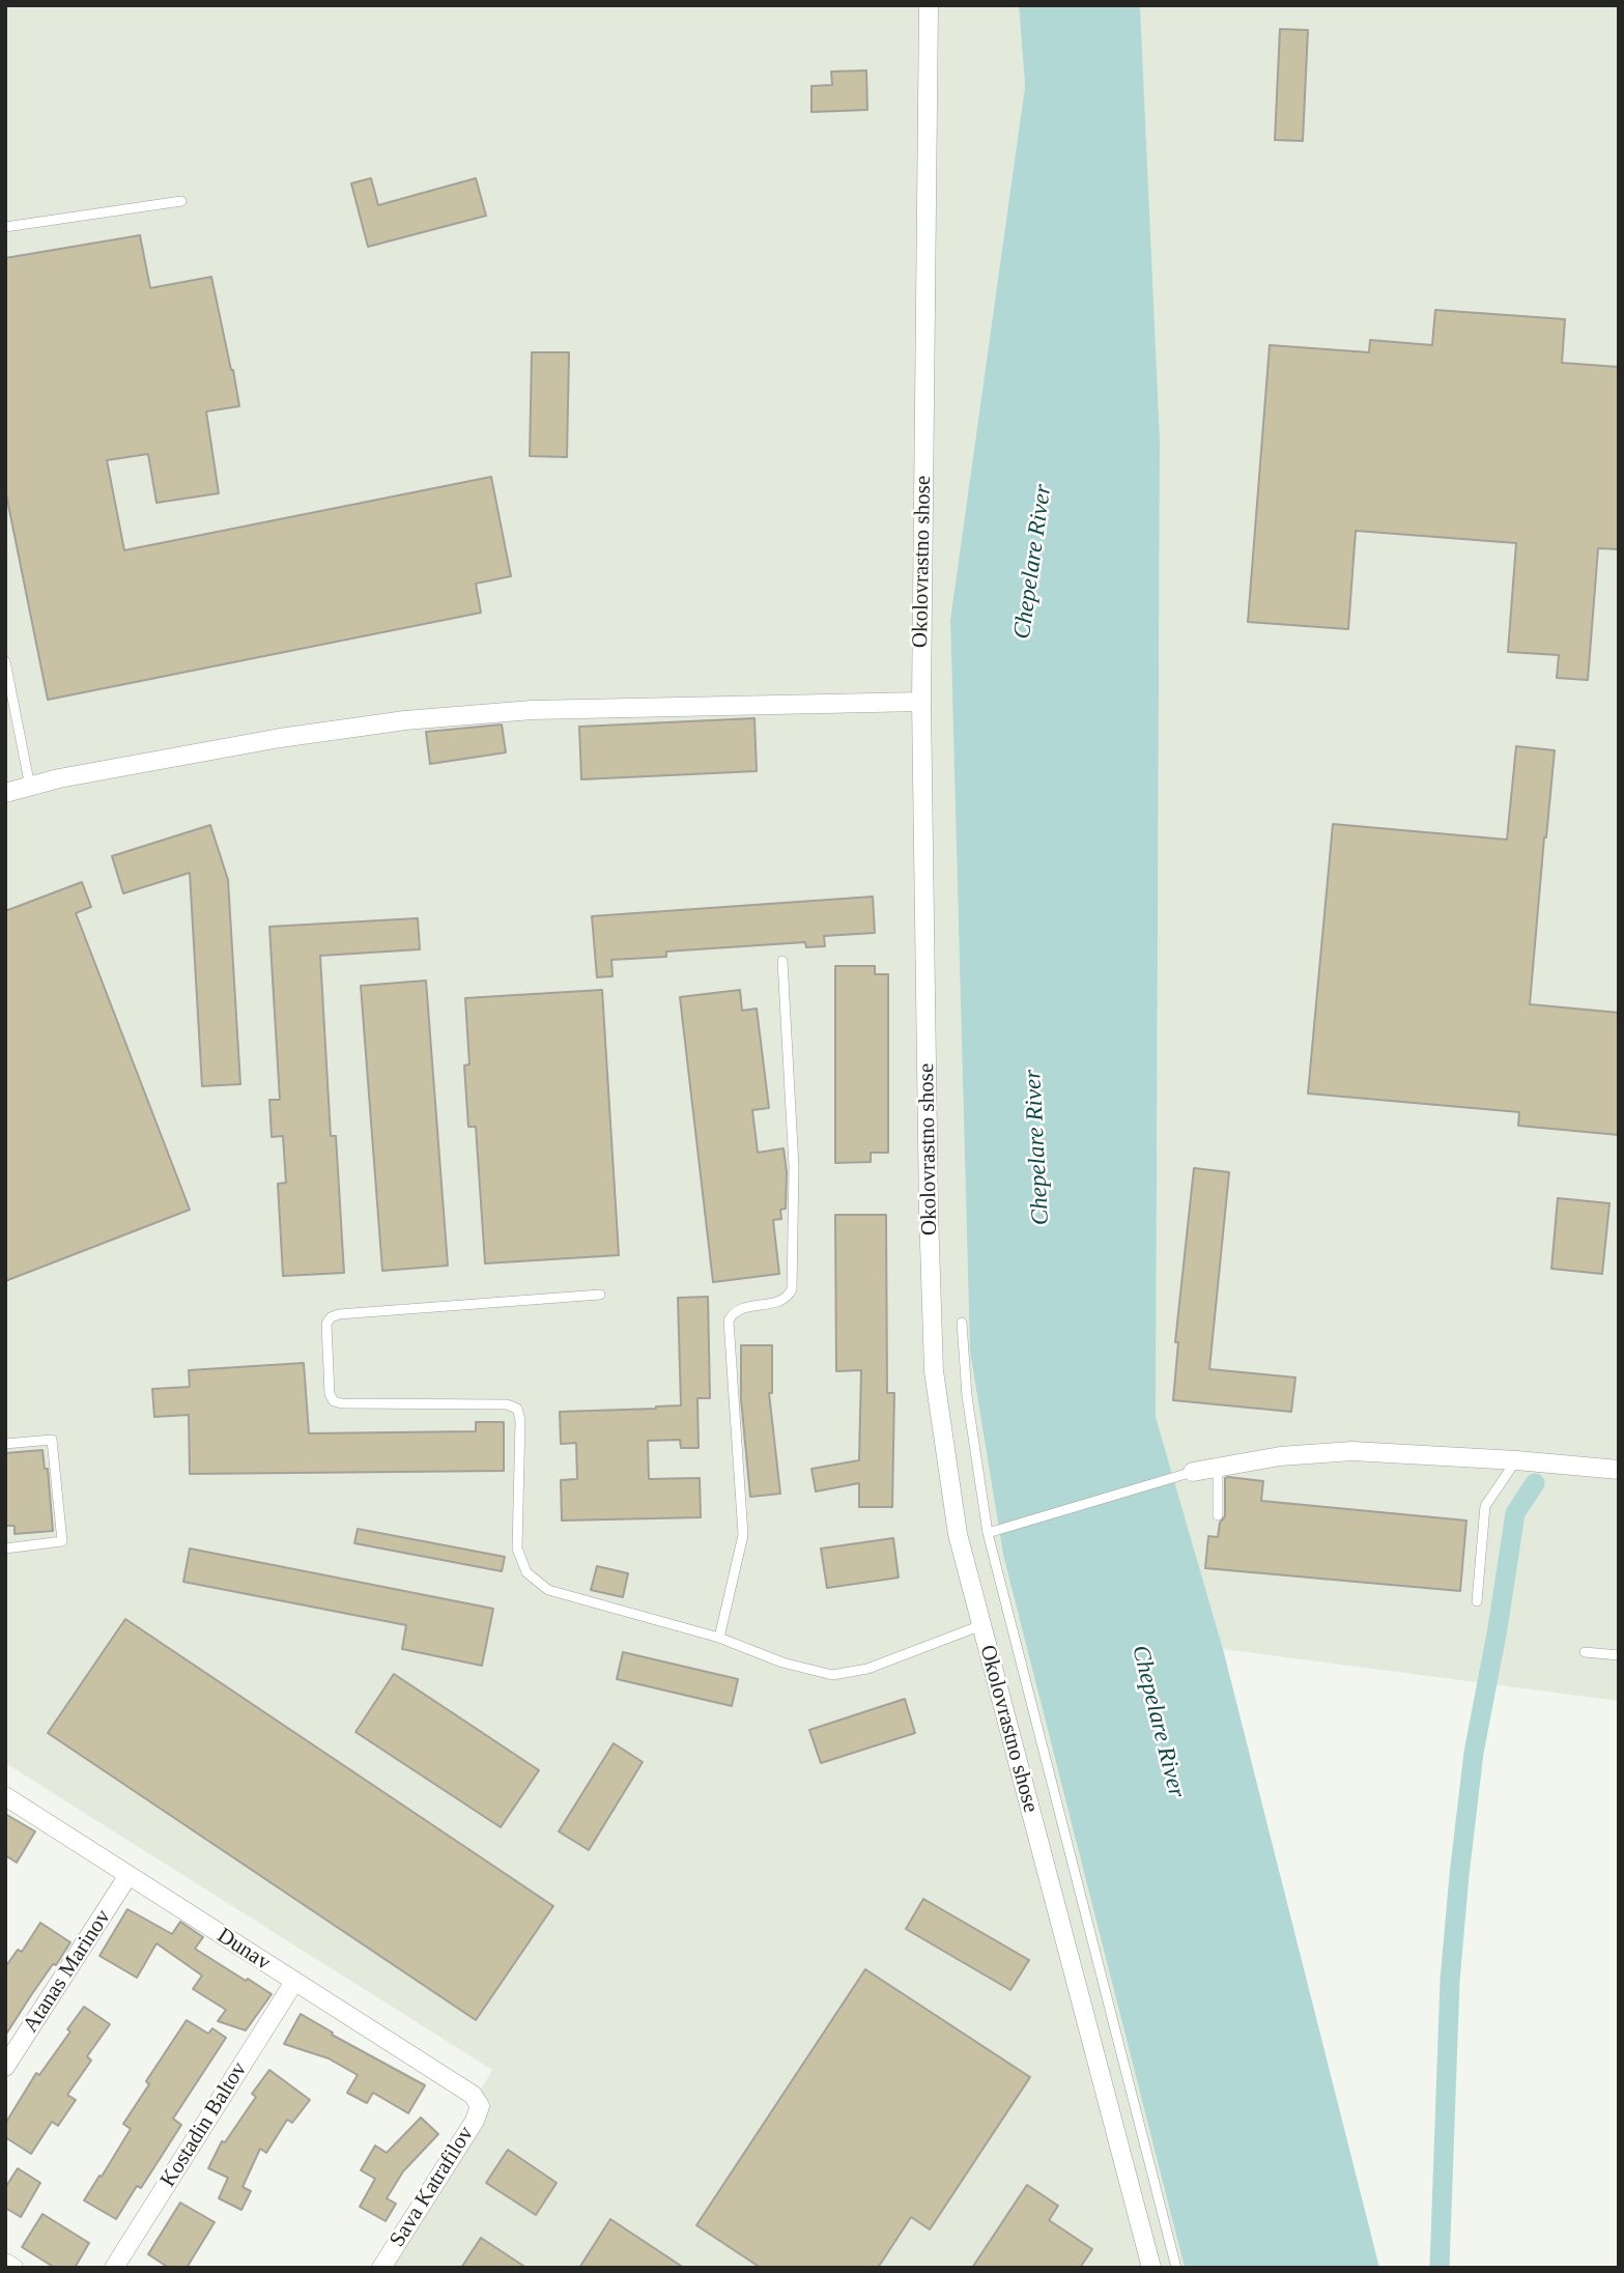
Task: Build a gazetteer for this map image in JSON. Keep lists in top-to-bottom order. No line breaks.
{"streets":{"street":["Okolovrastno shose","Dunav","Atanas Marinov","Kostadin Baltov","Sava Katrafilov"]},"crossings":[["Dunav","Atanas Marinov"],["Dunav","Kostadin Baltov"],["Dunav","Sava Katrafilov"]],"water":["Chepelare River"]}
